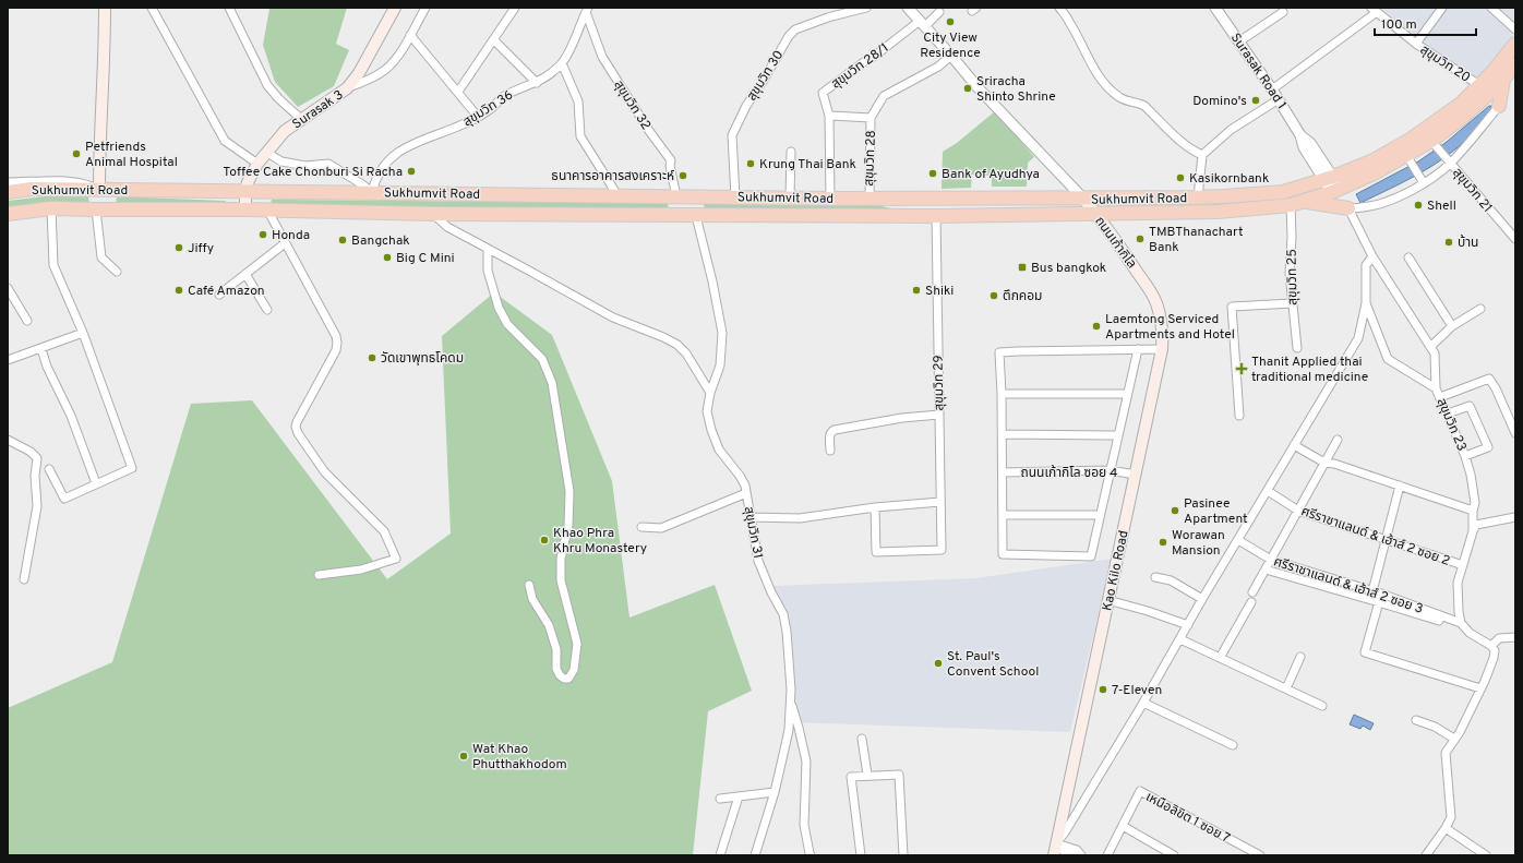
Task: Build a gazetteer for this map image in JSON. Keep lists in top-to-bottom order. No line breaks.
{"streets":{"highway":["Sukhumvit Road"],"main road":["Surasak 3","ถนนเก้ากิโล","Kao Kilo Road"],"street":["สุขุมวิท 20","สุขุมวิท 28/1","Surasak Road 1","สุขุมวิท 30","สุขุมวิท 32","สุขุมวิท 36","สุขุมวิท 28","สุขุมวิท 21","สุขุมวิท 25","สุขุมวิท 29","สุขุมวิท 23","ถนนเก้ากิโล ซอย 4","สุขุมวิท 31","ศรีราชาแลนด์ & เฮ้าส์ 2 ซอย 2","ศรีราชาแลนด์ & เฮ้าส์ 2 ซอย 3","เหนือลิขิต 1 ซอย 7"]},"crossings":[["สุขุมวิท 20","Sukhumvit Road"],["สุขุมวิท 28/1","Sukhumvit Road"],["Surasak Road 1","Sukhumvit Road"],["สุขุมวิท 30","Sukhumvit Road"],["สุขุมวิท 32","สุขุมวิท 36"],["สุขุมวิท 32","Sukhumvit Road"],["สุขุมวิท 36","Sukhumvit Road"],["Surasak 3","Sukhumvit Road"],["สุขุมวิท 28","Sukhumvit Road"],["Sukhumvit Road","สุขุมวิท 21"],["Sukhumvit Road","ถนนเก้ากิโล"],["Sukhumvit Road","สุขุมวิท 25"],["Sukhumvit Road","สุขุมวิท 29"],["Sukhumvit Road","สุขุมวิท 31"],["ถนนเก้ากิโล","Kao Kilo Road"],["สุขุมวิท 23","ศรีราชาแลนด์ & เฮ้าส์ 2 ซอย 2"],["สุขุมวิท 23","ศรีราชาแลนด์ & เฮ้าส์ 2 ซอย 3"],["ถนนเก้ากิโล ซอย 4","Kao Kilo Road"]],"places":{"other":["City View Residence","Sriracha Shinto Shrine","Domino's","Petfriends Animal Hospital","Krung Thai Bank","Toffee Cake Chonburi Si Racha","Bank of Ayudhya","ธนาคารอาคารสงเคราะห์","Kasikornbank","Shell","Honda","TMBThanachart Bank","Bangchak","บ้าน","Jiffy","Big C Mini","Café Amazon","Shiki","ตึกคอม","Laemtong Serviced Apartments and Hotel","วัดเขาพุทธโคดม","Pasinee Apartment","Khao Phra Khru Monastery","Worawan Mansion","St. Paul's Convent School","7-Eleven","Wat Khao Phutthakhodom"],"transit":["Bus bangkok"],"health":["Thanit Applied thai traditional medicine"]},"scale_bar":"100 m"}
